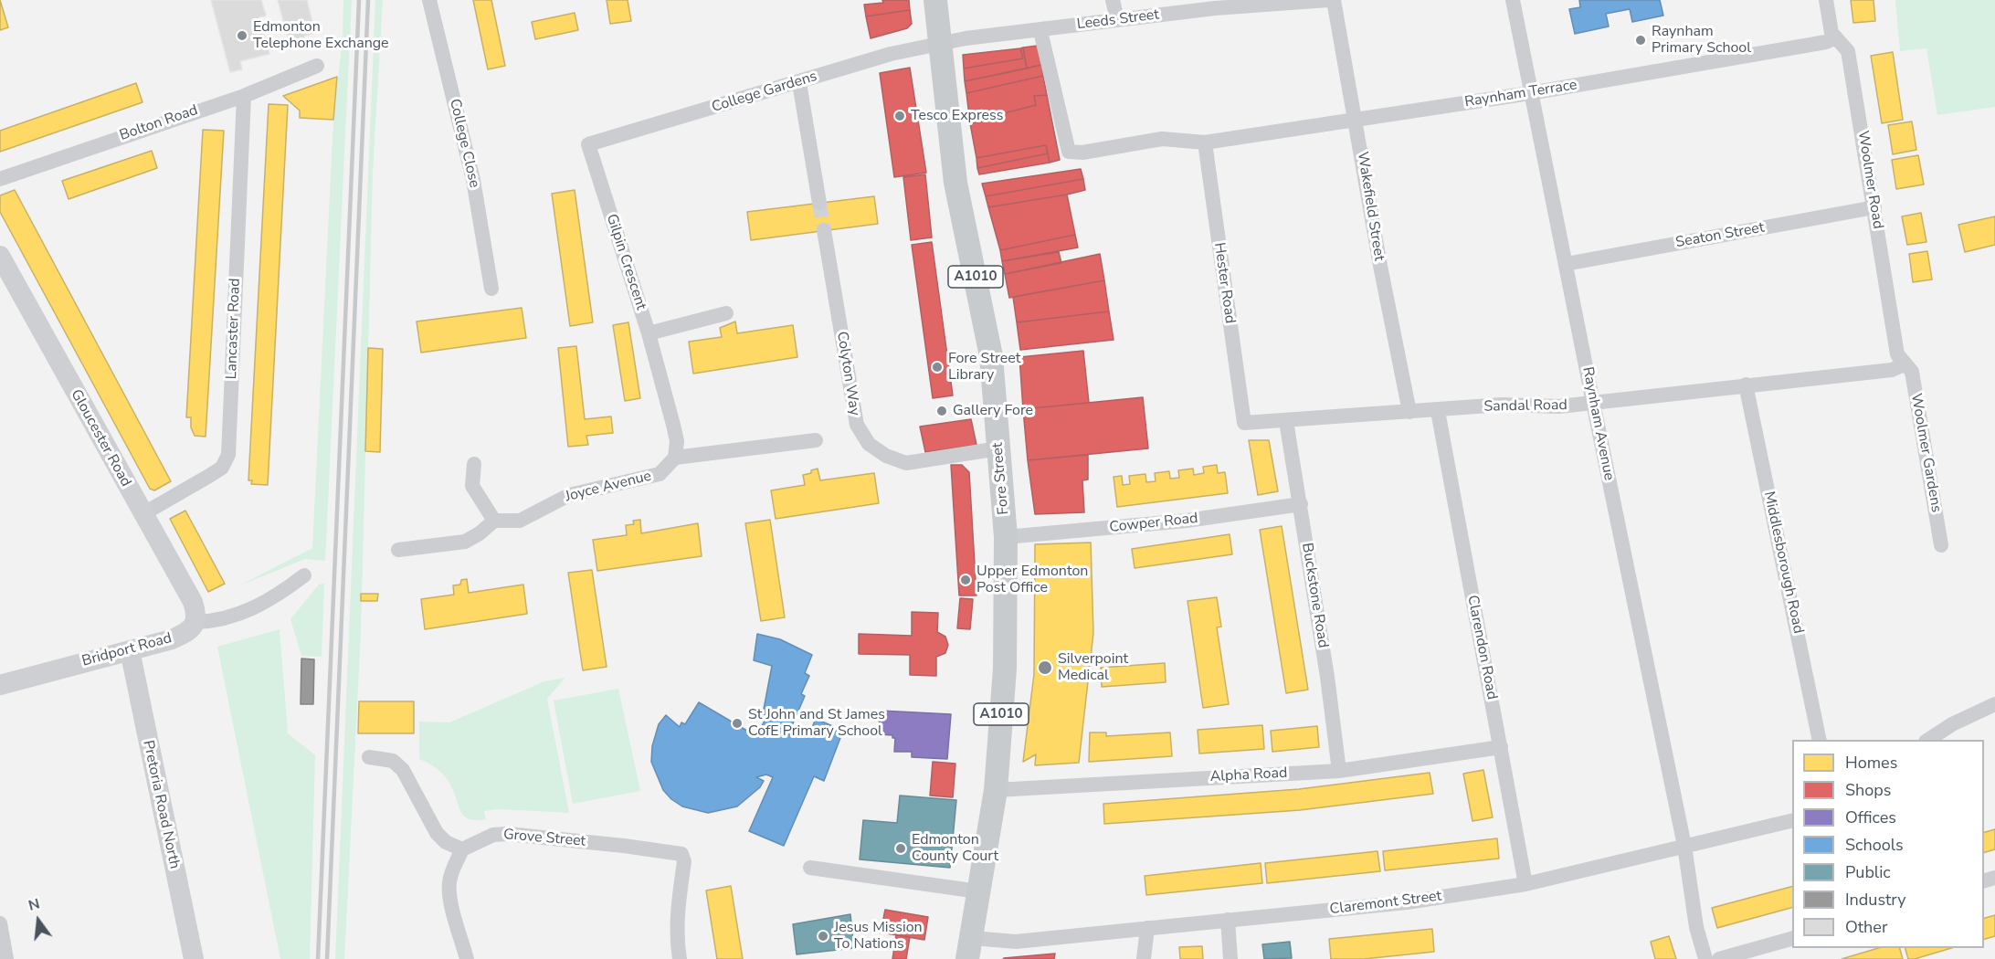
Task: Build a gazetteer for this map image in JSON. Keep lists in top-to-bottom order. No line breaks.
{"streets":{"main road":["A1010","Fore Street"],"street":["Leeds Street","College Gardens","Raynham Terrace","Bolton Road","College Close","Woolmer Road","Wakefield Street","Seaton Street","Gilpin Crescent","Hester Road","Lancaster Road","Colyton Way","Sandal Road","Raynham Avenue","Gloucester Road","Woolmer Gardens","Joyce Avenue","Cowper Road","Middlesborough Road","Buckstone Road","Clarendon Road","Bridport Road","Alpha Road","Pretoria Road North","Grove Street","Claremont Street"]},"crossings":[["Leeds Street","College Gardens"],["Leeds Street","Raynham Terrace"],["Leeds Street","Fore Street"],["College Gardens","Gilpin Crescent"],["College Gardens","Fore Street"],["Raynham Terrace","Woolmer Road"],["Raynham Terrace","Wakefield Street"],["Raynham Terrace","Hester Road"],["Raynham Terrace","Raynham Avenue"],["Bolton Road","Lancaster Road"],["Woolmer Road","Seaton Street"],["Woolmer Road","Sandal Road"],["Woolmer Road","Woolmer Gardens"],["Wakefield Street","Sandal Road"],["Seaton Street","Raynham Avenue"],["Gilpin Crescent","Joyce Avenue"],["Hester Road","Sandal Road"],["Lancaster Road","Gloucester Road"],["Colyton Way","Fore Street"],["Sandal Road","Raynham Avenue"],["Sandal Road","Woolmer Gardens"],["Sandal Road","Middlesborough Road"],["Sandal Road","Buckstone Road"],["Sandal Road","Clarendon Road"],["Raynham Avenue","Claremont Street"],["Gloucester Road","Bridport Road"],["Fore Street","Cowper Road"],["Fore Street","Alpha Road"],["Fore Street","Claremont Street"],["Cowper Road","Buckstone Road"],["Buckstone Road","Alpha Road"],["Clarendon Road","Alpha Road"],["Clarendon Road","Claremont Street"],["Bridport Road","Pretoria Road North"]],"places":["Edmonton Telephone Exchange","Raynham Primary School","Tesco Express","Fore Street Library","Gallery Fore","Upper Edmonton Post Office","Silverpoint Medical","St John and St James CofE Primary School","Edmonton County Court","Jesus Mission To Nations"],"legend":["Homes","Shops","Offices","Schools","Public","Industry","Other"],"north":"top"}
